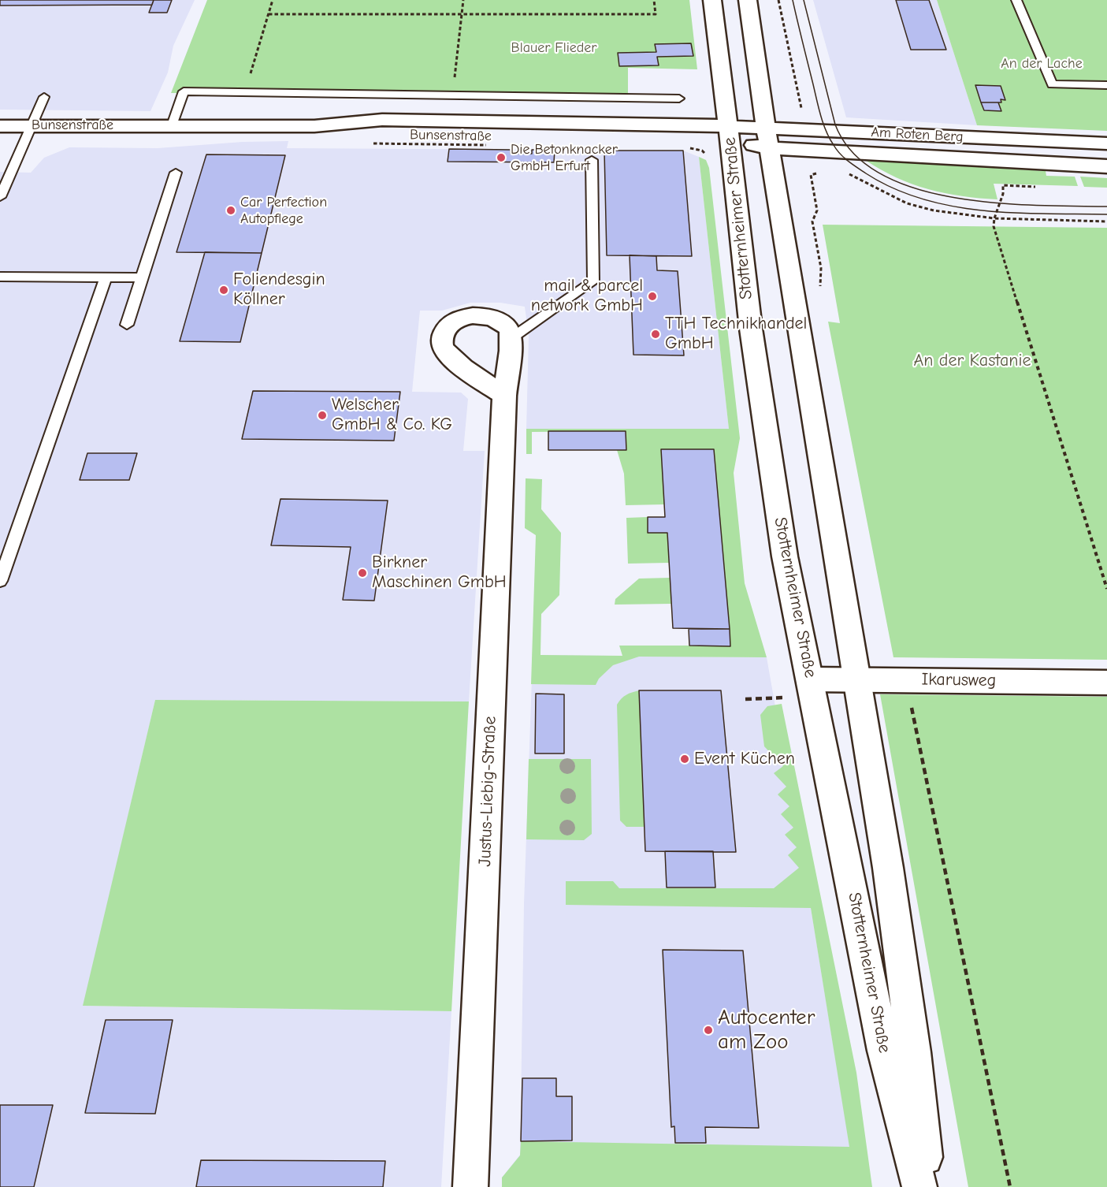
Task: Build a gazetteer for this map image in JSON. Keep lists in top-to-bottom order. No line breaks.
{"streets":{"main road":["Bunsenstraße","Am Roten Berg","Stotternheimer Straße","Ikarusweg","Justus-Liebig-Straße"]},"crossings":[["Bunsenstraße","Am Roten Berg"],["Bunsenstraße","Stotternheimer Straße"],["Am Roten Berg","Stotternheimer Straße"],["Stotternheimer Straße","Ikarusweg"]],"parks":["Blauer Flieder","An der Lache","An der Kastanie"],"places":["Die Betonknacker GmbH Erfurt","Car Perfection Autopflege","Foliendesgin Köllner","mail & parcel network GmbH","TTH Technikhandel GmbH","Welscher GmbH & Co. KG","Birkner Maschinen GmbH","Event Küchen","Autocenter am Zoo"]}
